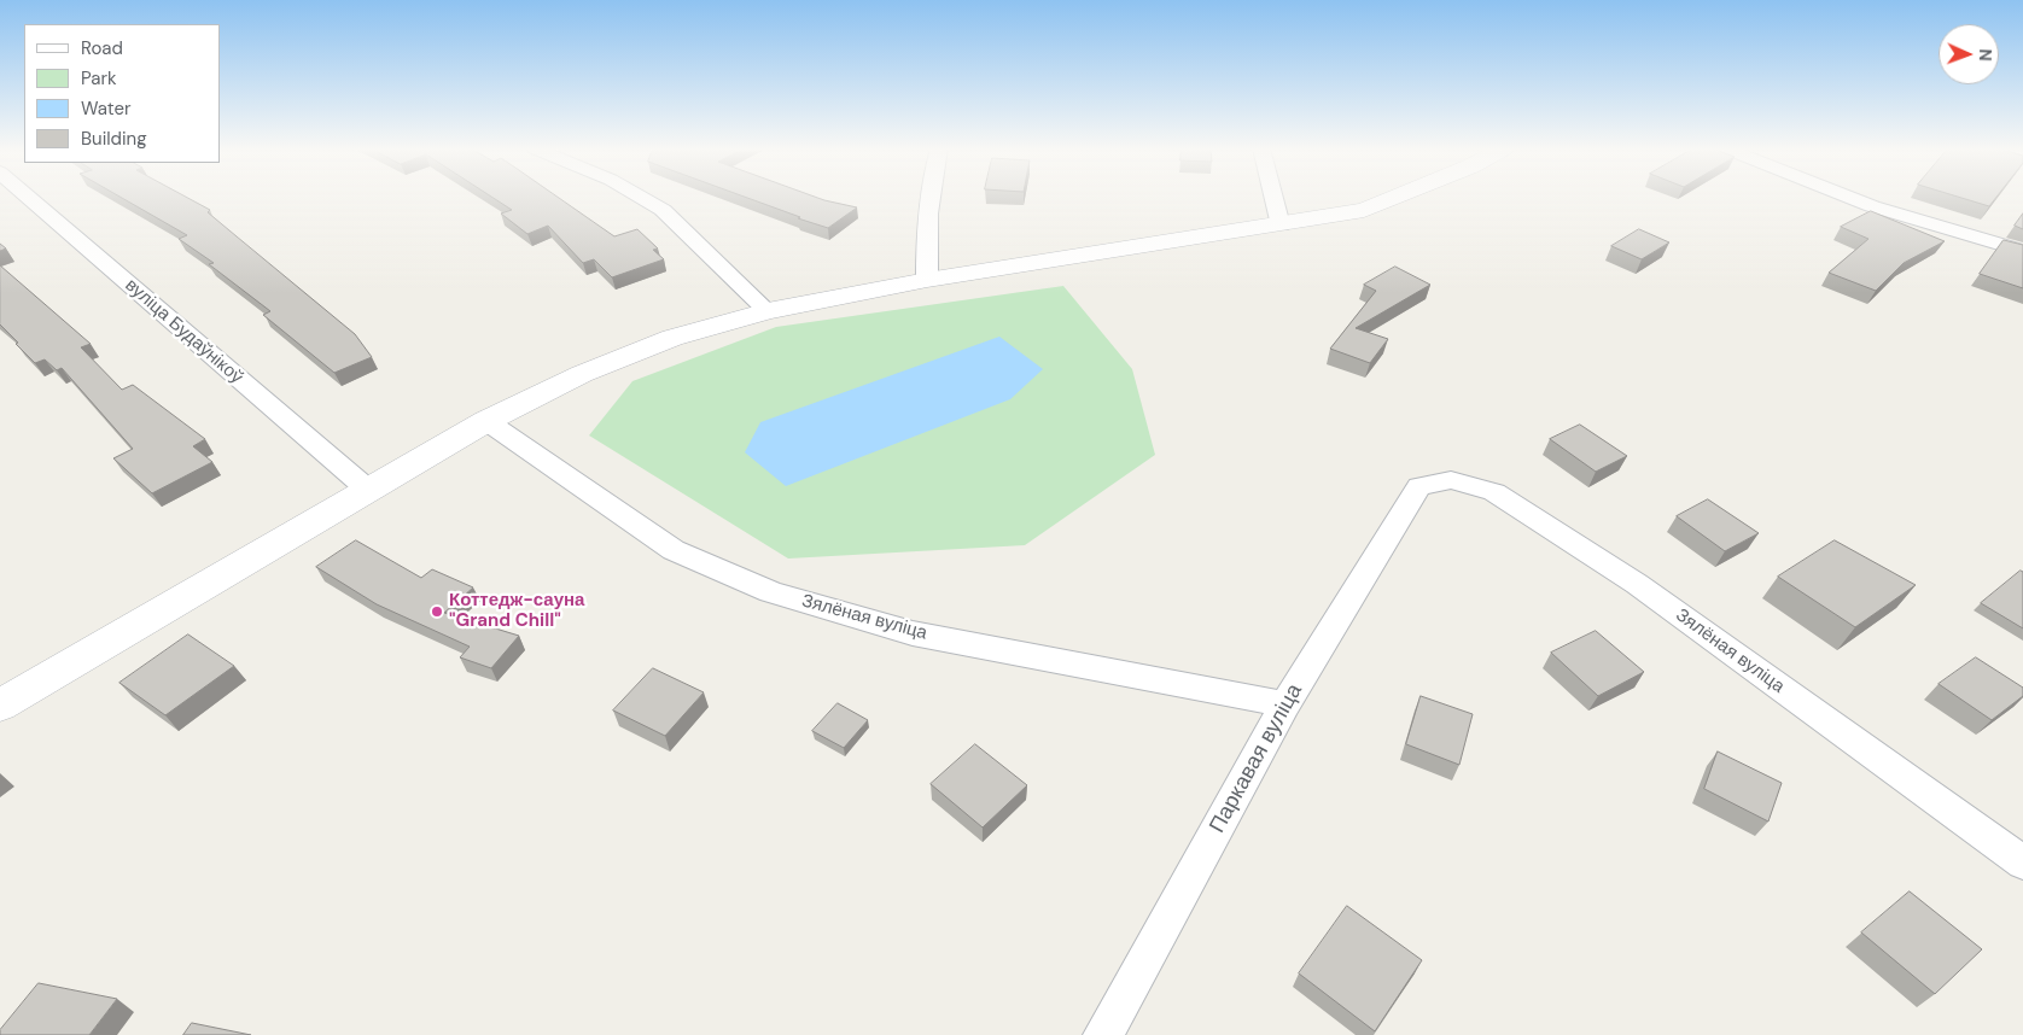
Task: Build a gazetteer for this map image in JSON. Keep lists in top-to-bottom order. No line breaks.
{"streets":{"street":["вуліца Будаўнікоў","Зялёная вуліца","Паркавая вуліца"]},"crossings":[["Зялёная вуліца","Паркавая вуліца"]],"places":["Коттедж-сауна \"Grand Chill\""],"legend":["Road","Park","Water","Building"],"north":"right"}
